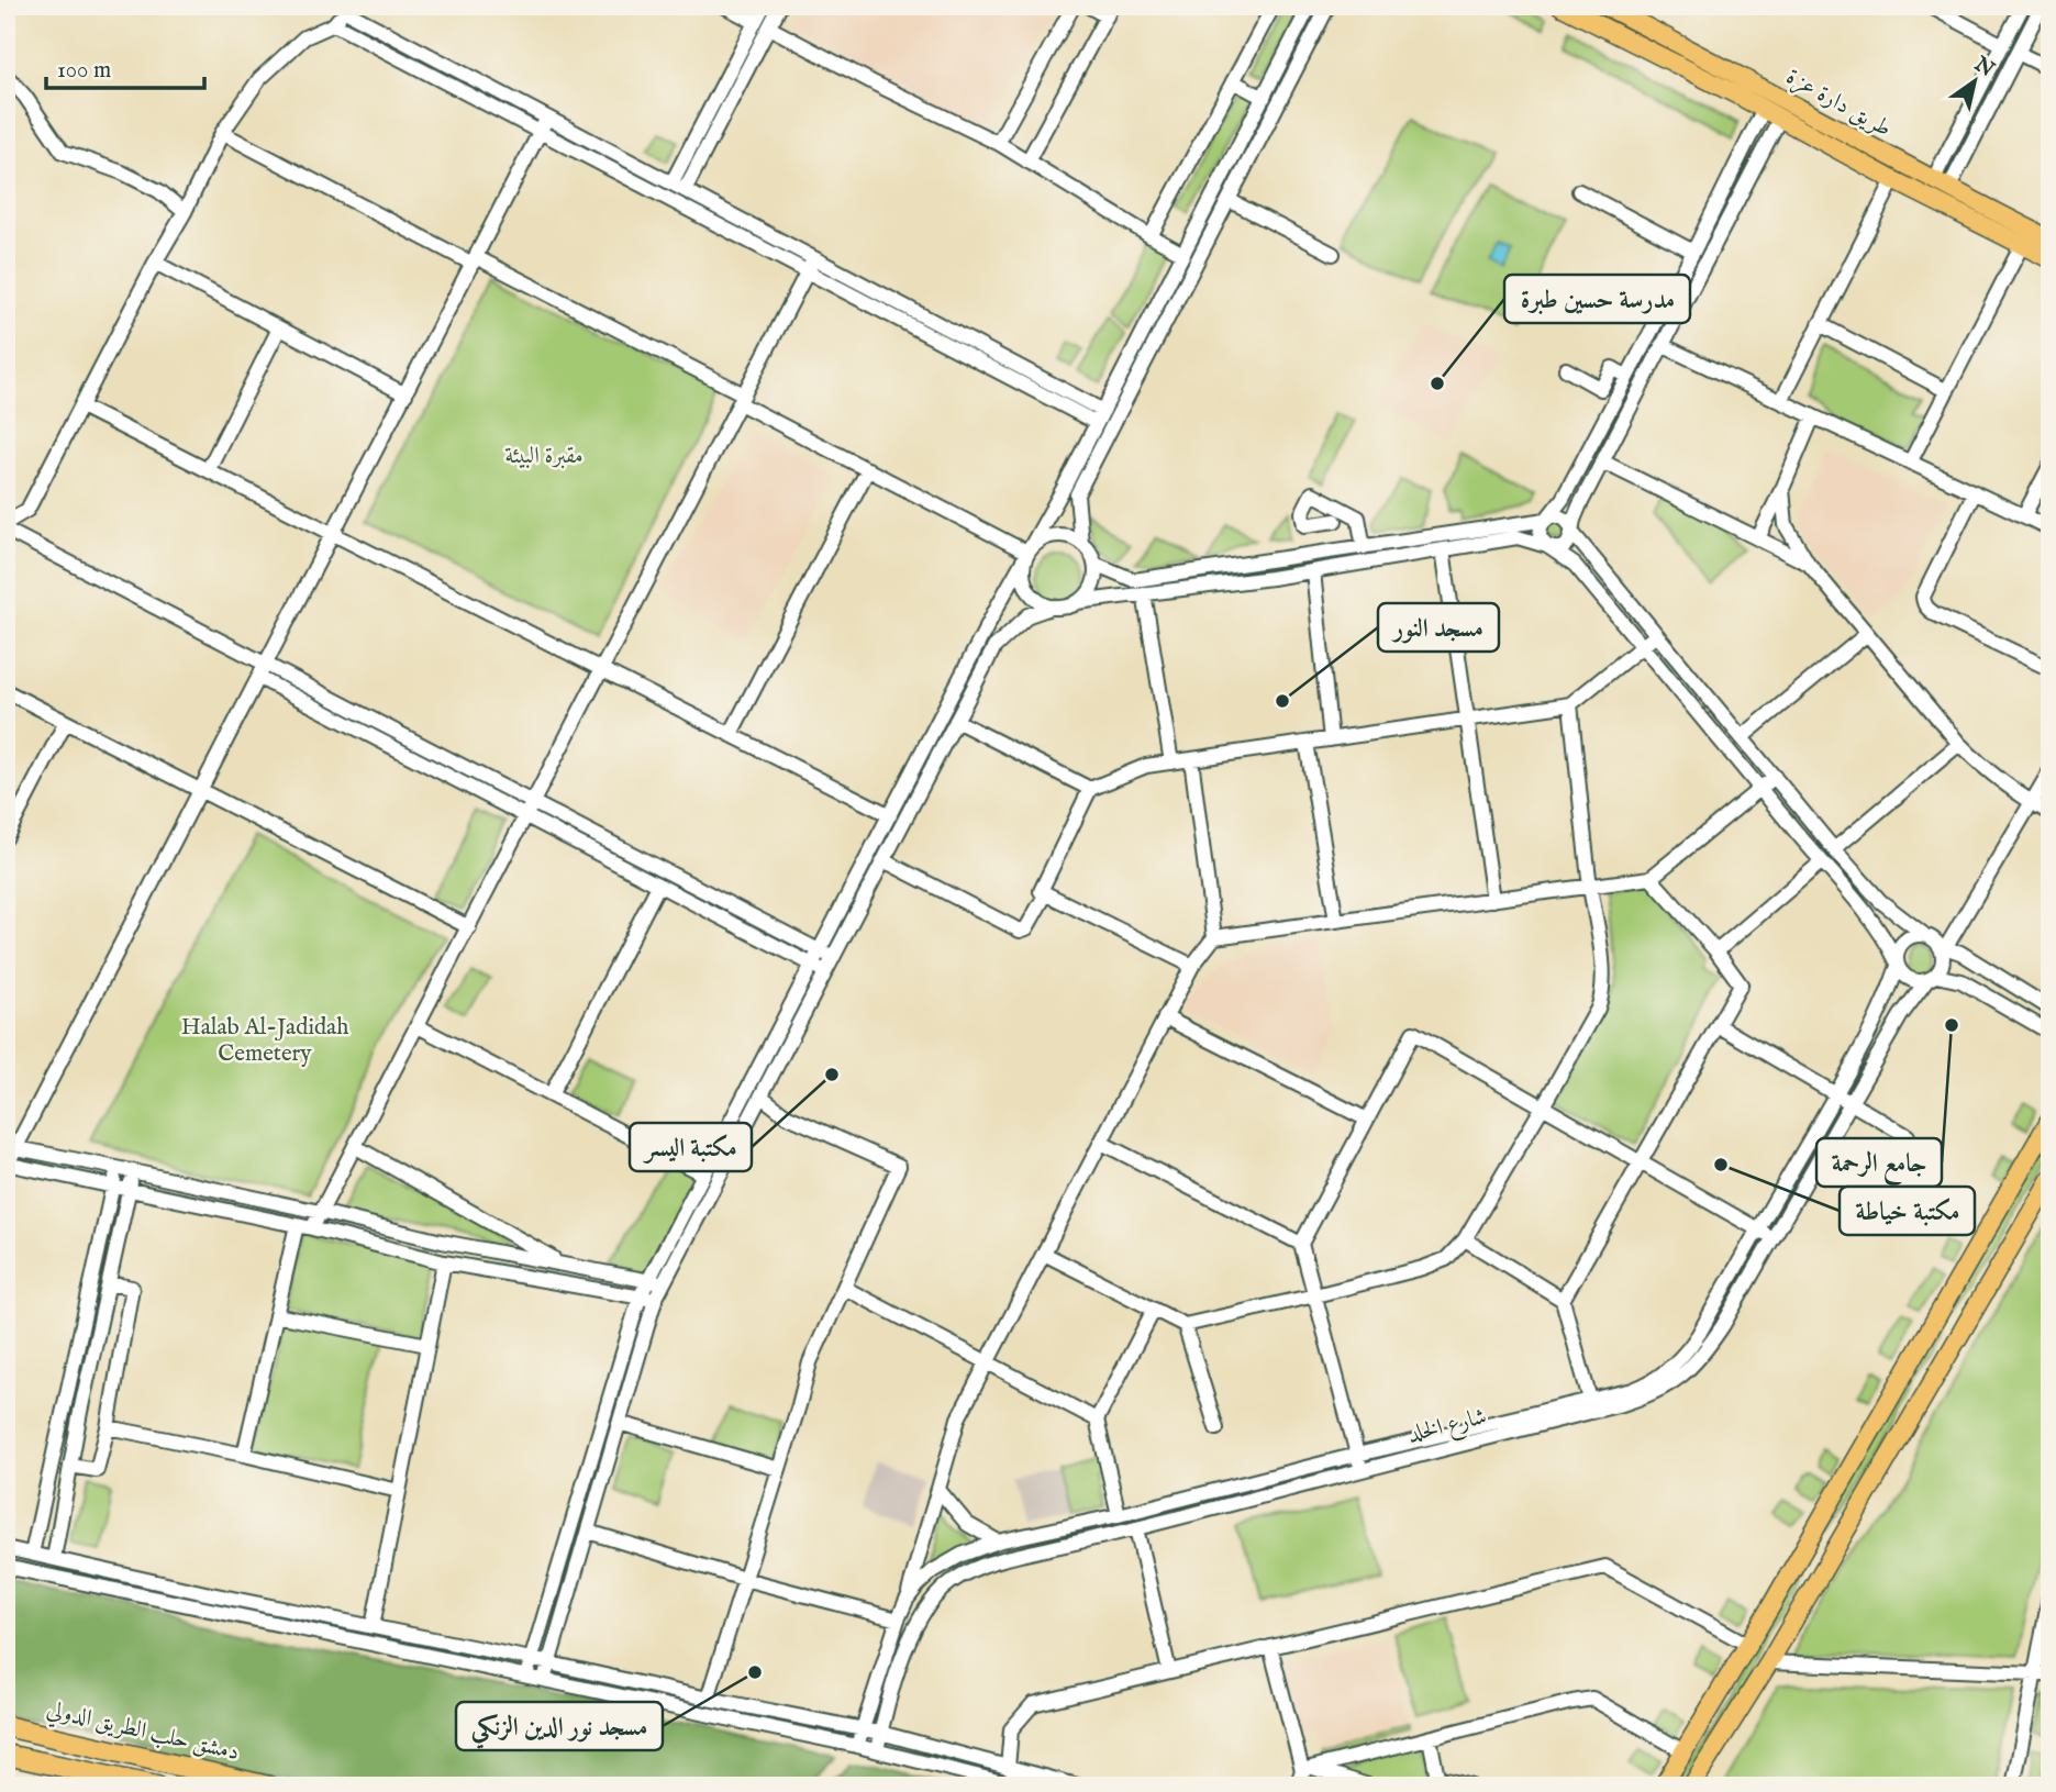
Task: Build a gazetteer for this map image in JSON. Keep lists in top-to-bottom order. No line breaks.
{"streets":{"highway":["دمشق حلب الطريق الدولي"],"main road":["طريق دارة عزة"],"street":["شارع الخلد"]},"parks":["مقبرة البيئة","Halab Al-Jadidah Cemetery"],"places":["مدرسة حسين طبرة","مسجد النور","جامع الرحمة","مكتبة اليسر","مكتبة خياطة","مسجد نور الدين الزنكي"],"scale_bar":"100 m","north":"top right"}
